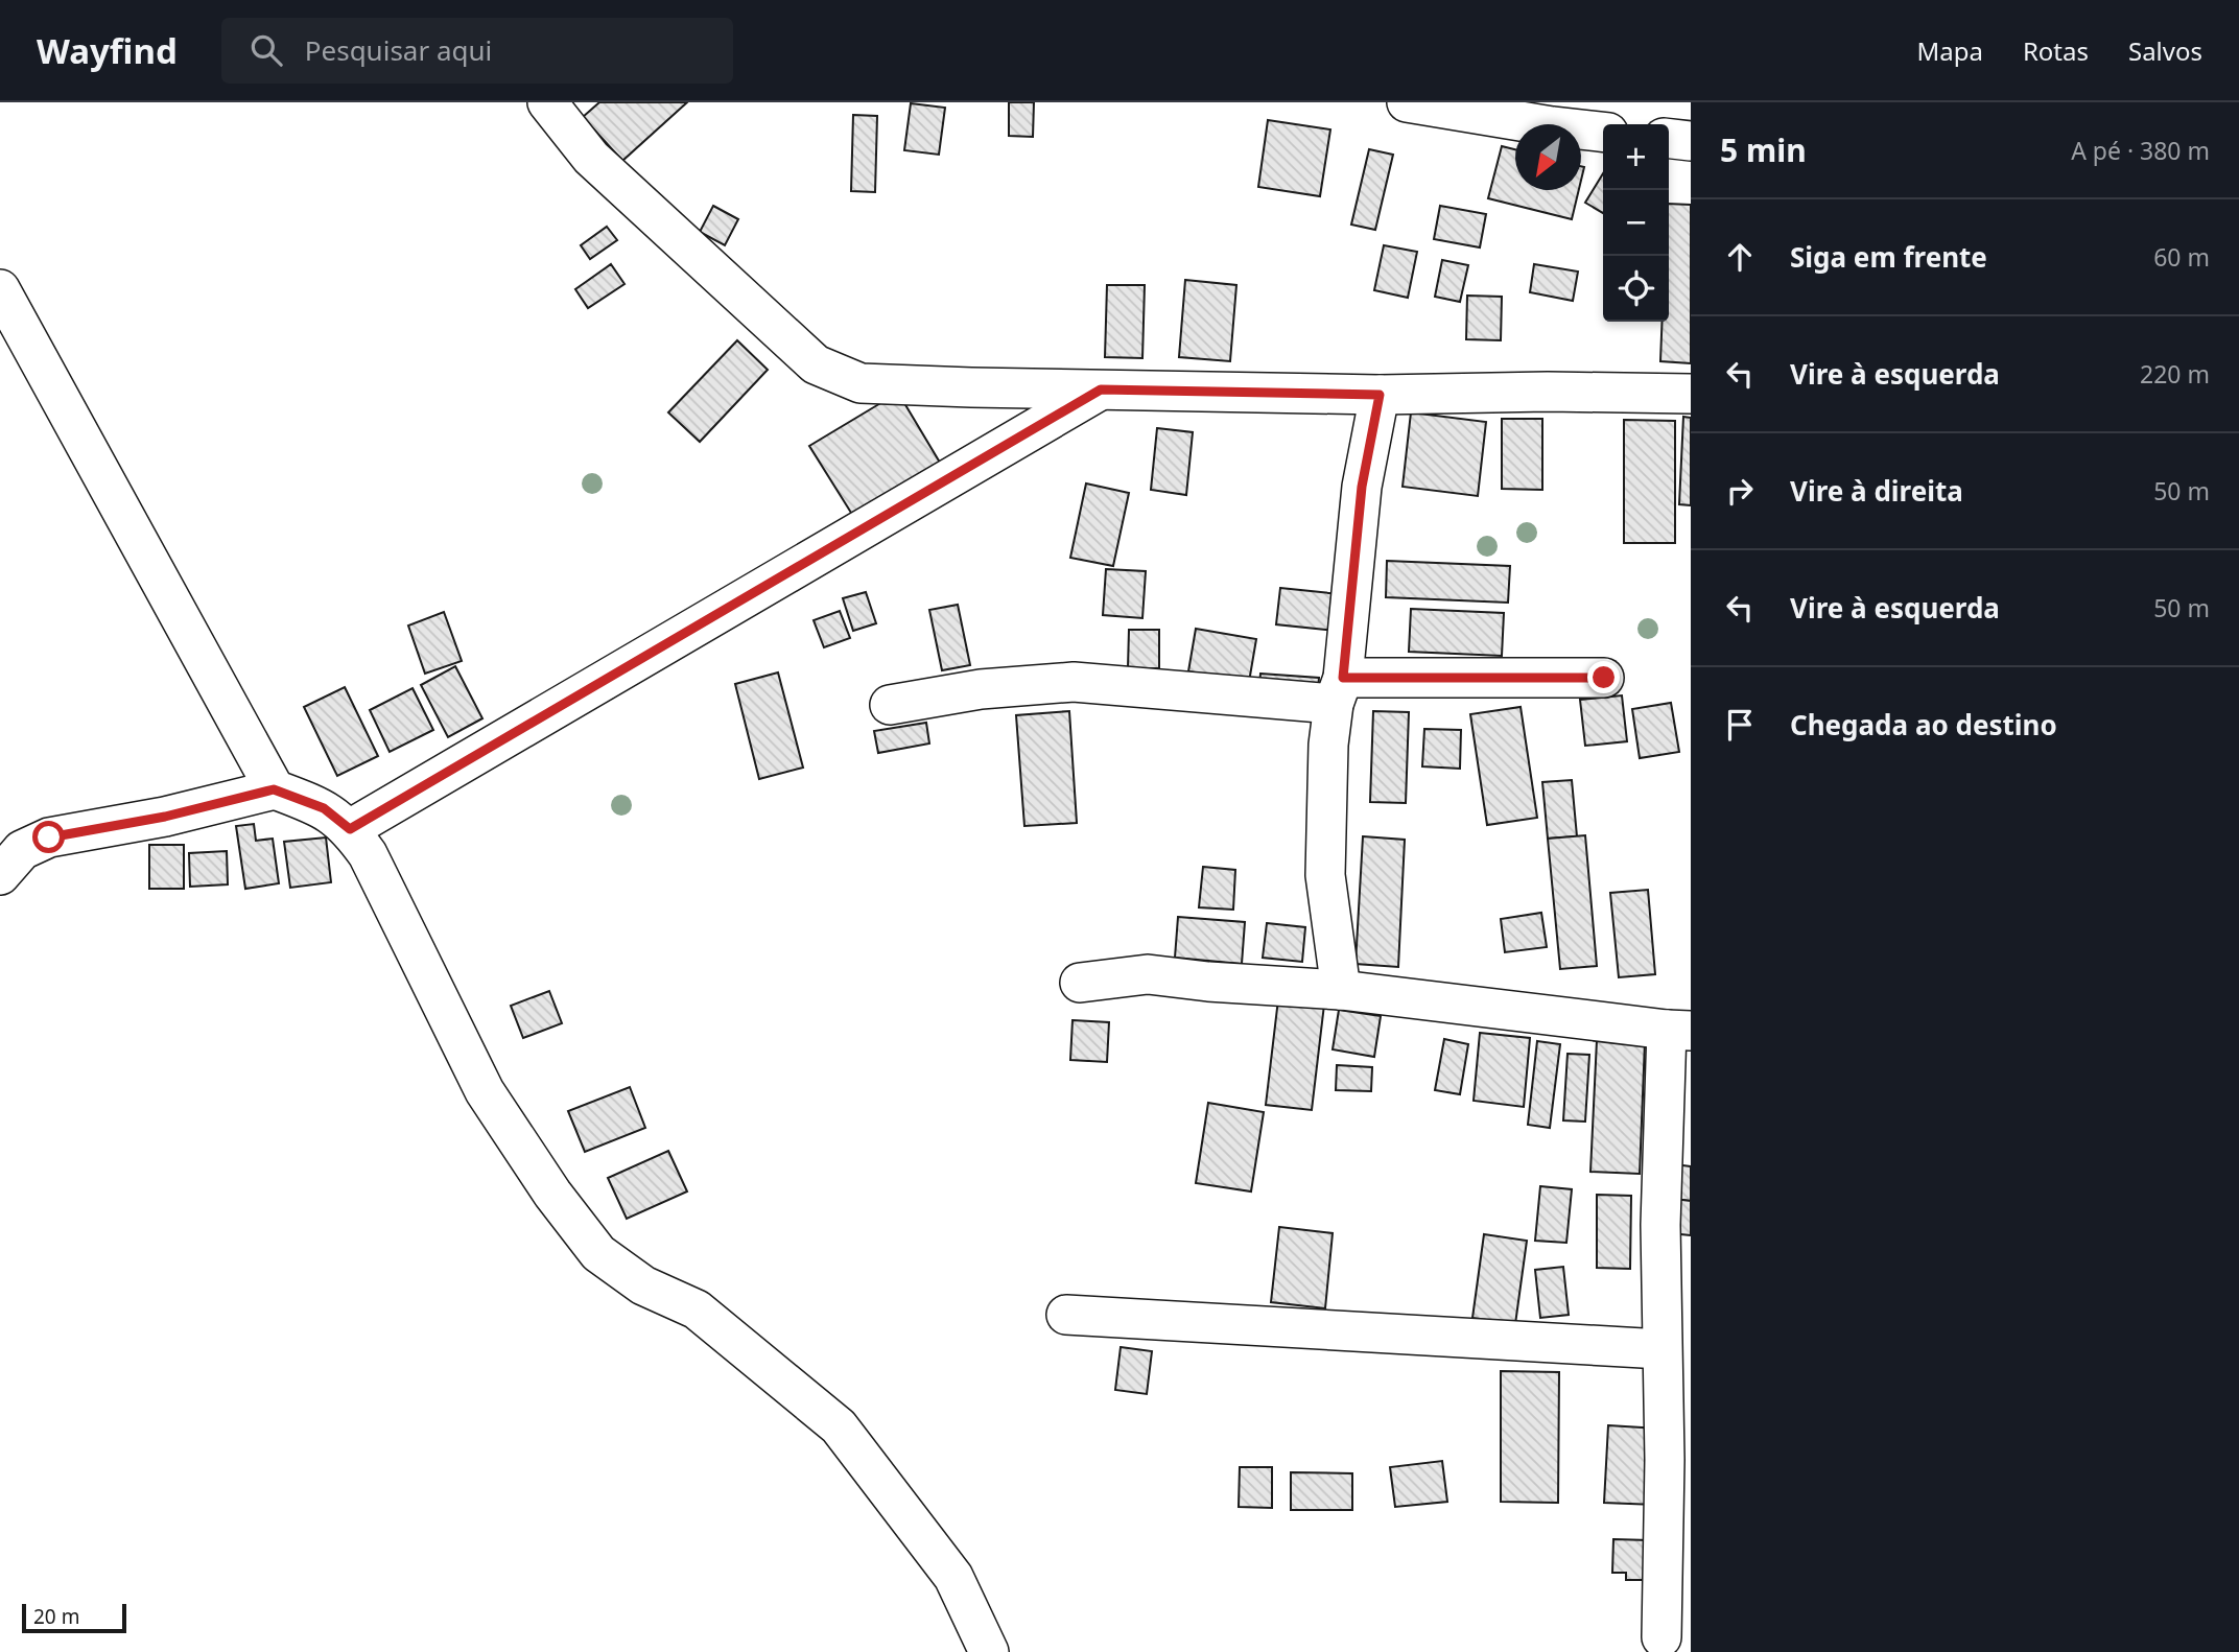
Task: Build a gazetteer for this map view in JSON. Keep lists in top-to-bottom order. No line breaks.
{"scale_bar":"20 m","north":"bottom left","page":{"header":"Wayfind","search":"Pesquisar aqui","nav":["Mapa","Rotas","Salvos"],"heading":["5 min","A pé · 380 m"],"map_buttons":["+","−"],"list":[["Siga em frente","60 m"],["Vire à esquerda","220 m"],["Vire à direita","50 m"],["Vire à esquerda","50 m"],"Chegada ao destino"],"scale":"20 m"}}
